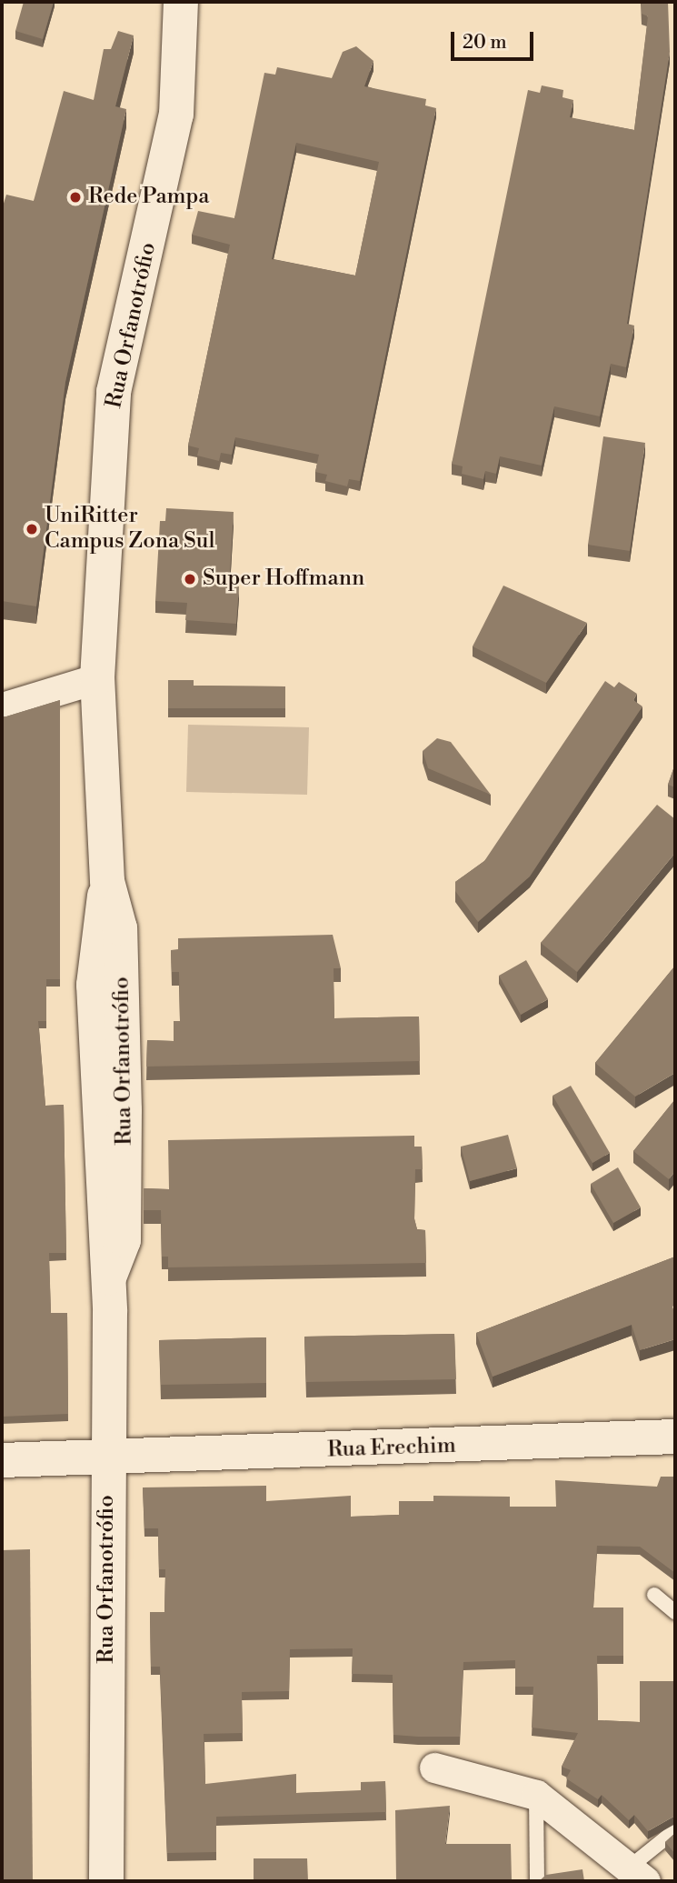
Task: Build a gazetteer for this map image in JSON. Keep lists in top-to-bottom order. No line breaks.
{"streets":{"street":["Rua Orfanotrófio","Rua Erechim"]},"crossings":[["Rua Orfanotrófio","Rua Erechim"]],"places":["Rede Pampa","UniRitter Campus Zona Sul","Super Hoffmann"],"scale_bar":"20 m"}
